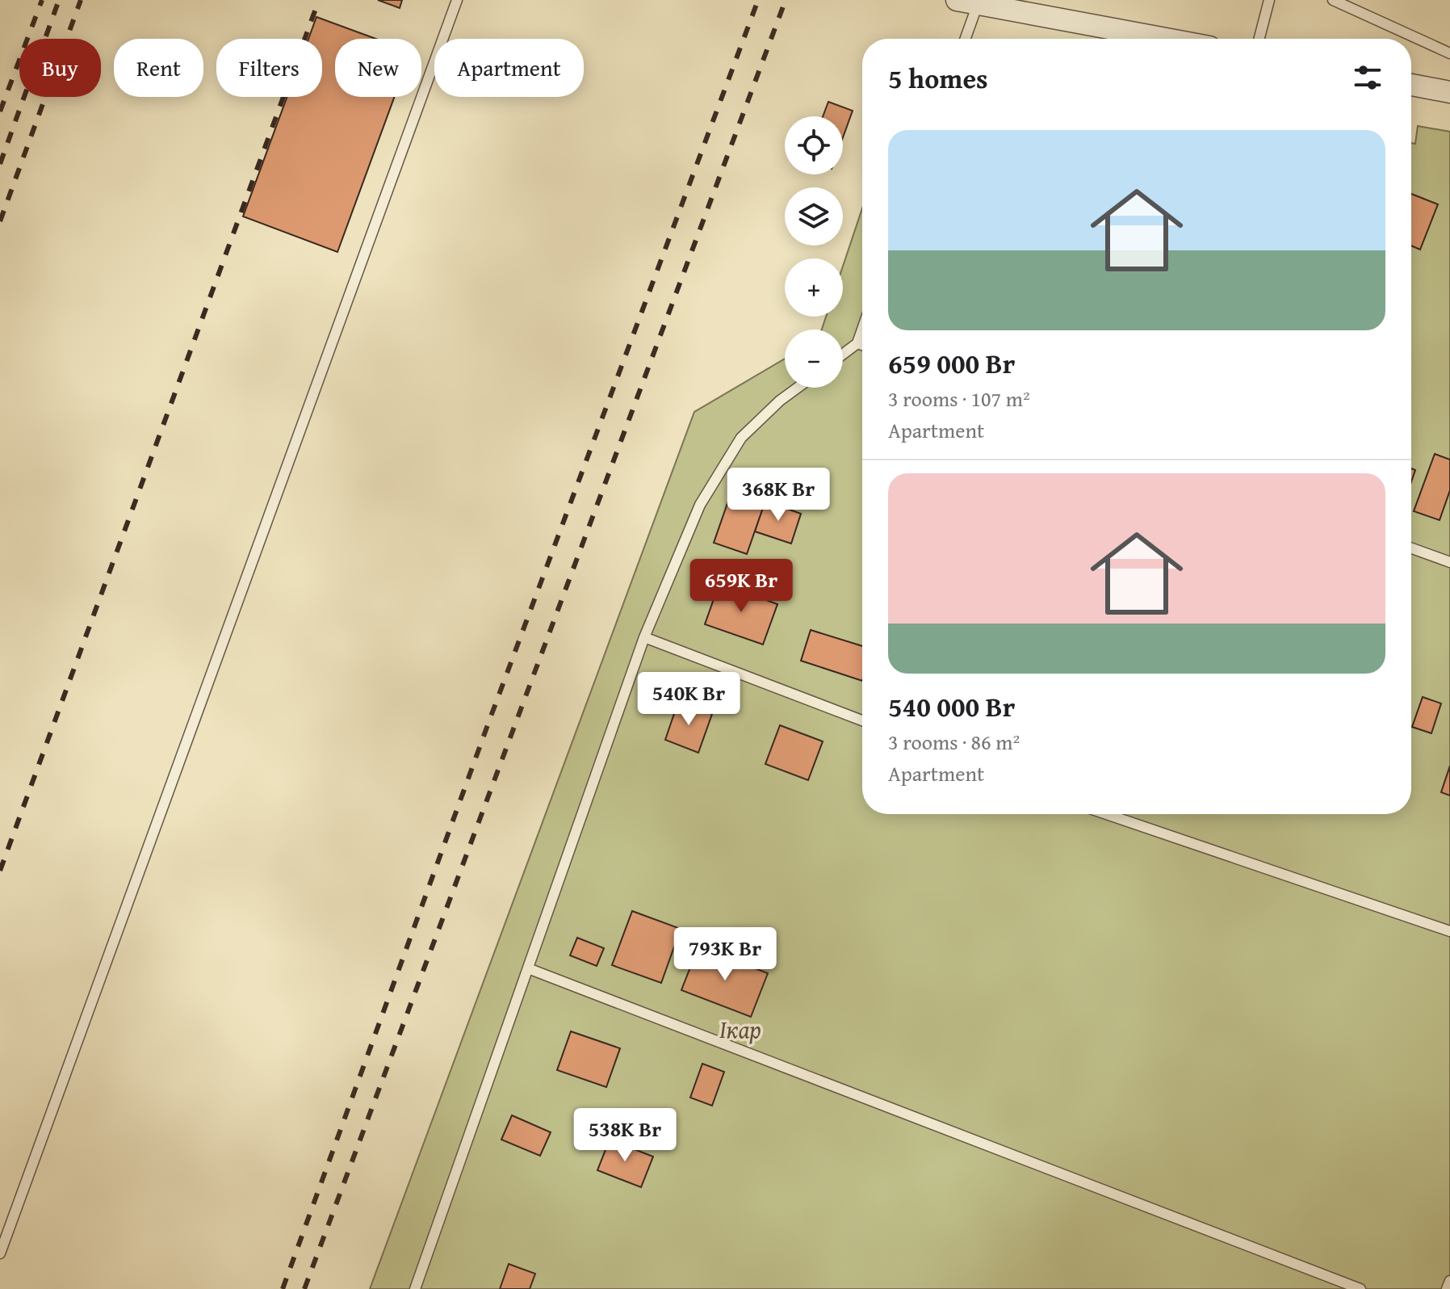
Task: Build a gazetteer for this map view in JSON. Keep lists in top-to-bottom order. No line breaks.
{"parks":["Ікар"],"page":{"chip":["Buy","Rent","Filters","New","Apartment"],"heading":"5 homes","map_buttons":["+","−"],"list":[{"name":"659 000 Br","note":"3 rooms · 107 m² · Apartment"},{"name":"540 000 Br","note":"3 rooms · 86 m² · Apartment"}],"price":["368K Br","659K Br","540K Br","793K Br","538K Br"]}}
